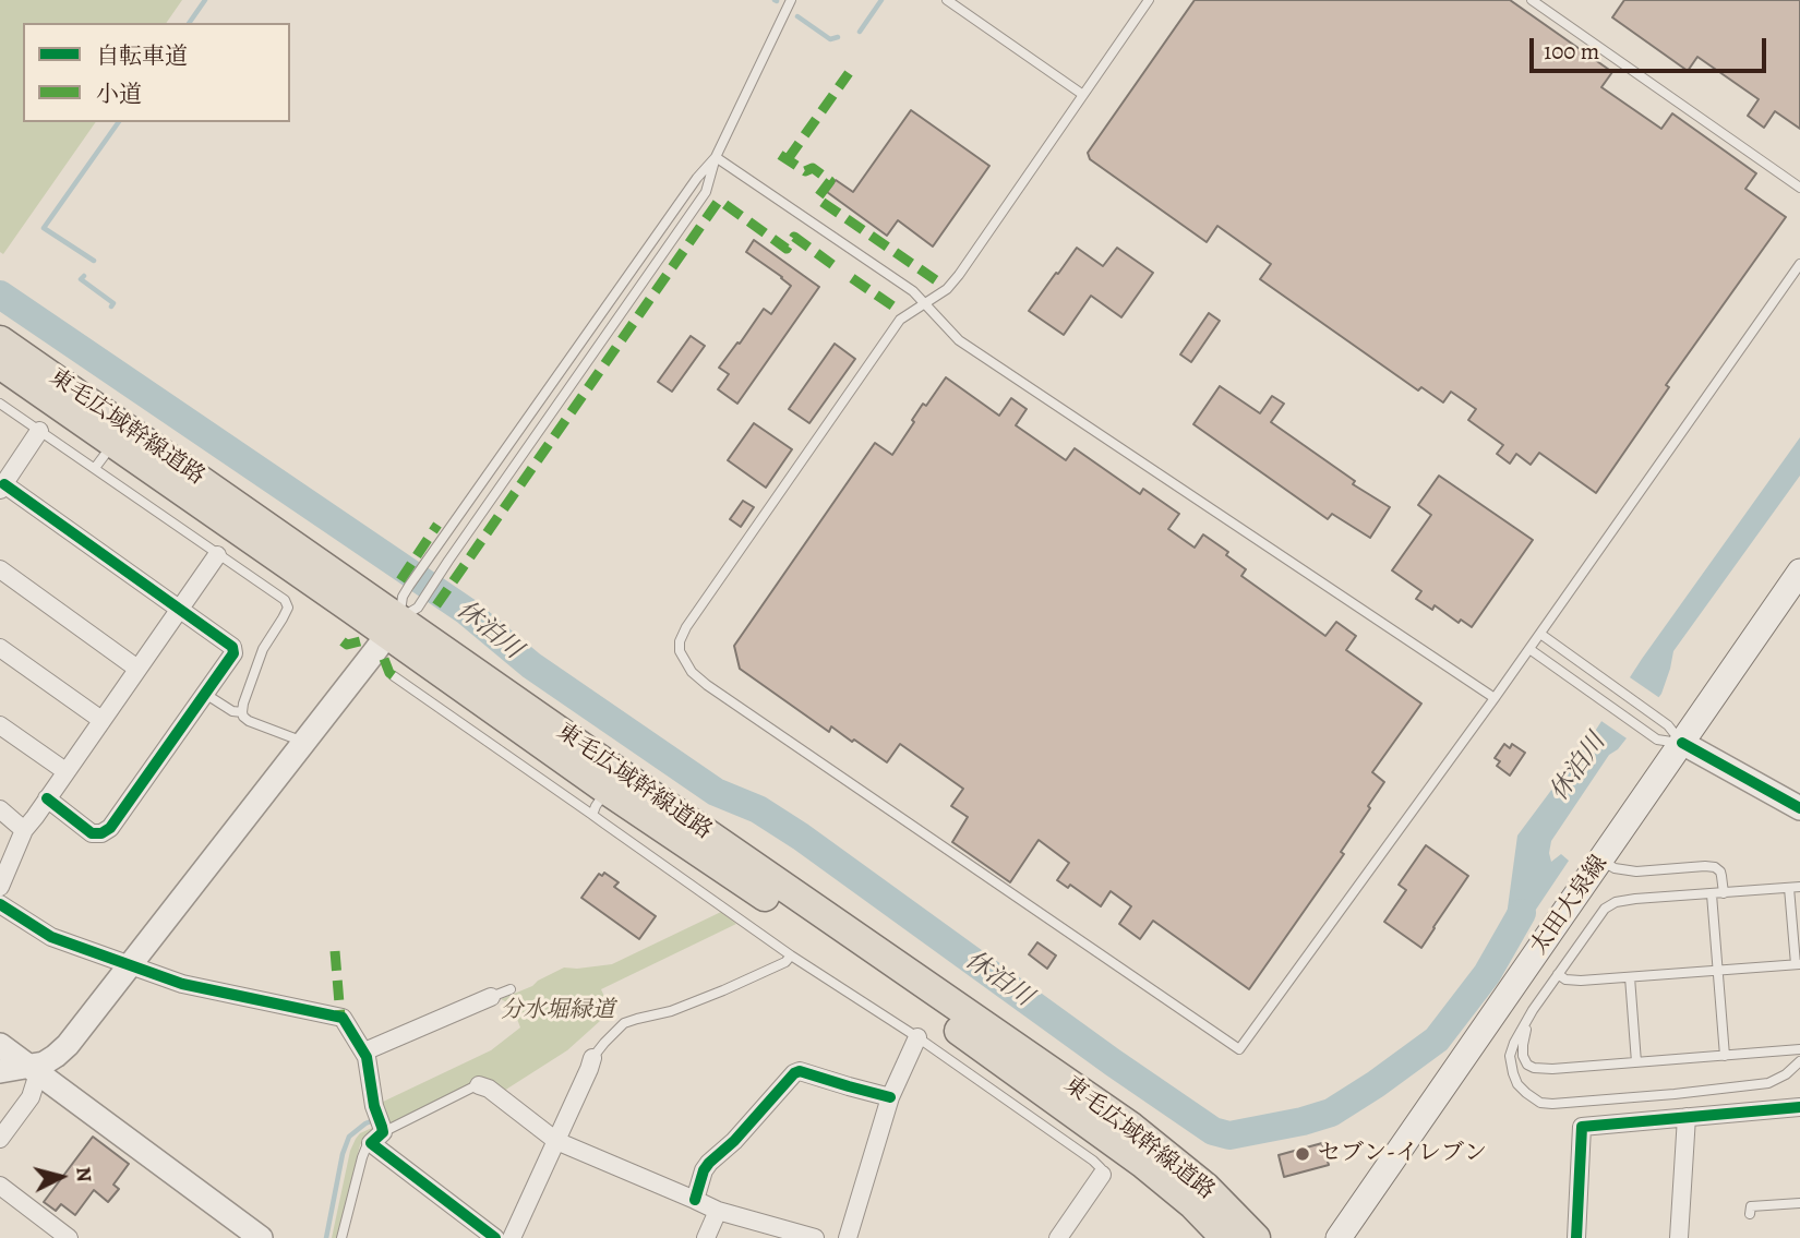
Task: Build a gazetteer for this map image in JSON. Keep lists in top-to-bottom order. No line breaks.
{"streets":{"highway":["東毛広域幹線道路"],"main road":["太田大泉線"]},"water":["休泊川"],"parks":["分水堀緑道"],"places":["セブン-イレブン"],"legend":["自転車道","小道"],"scale_bar":"100 m","north":"right"}
